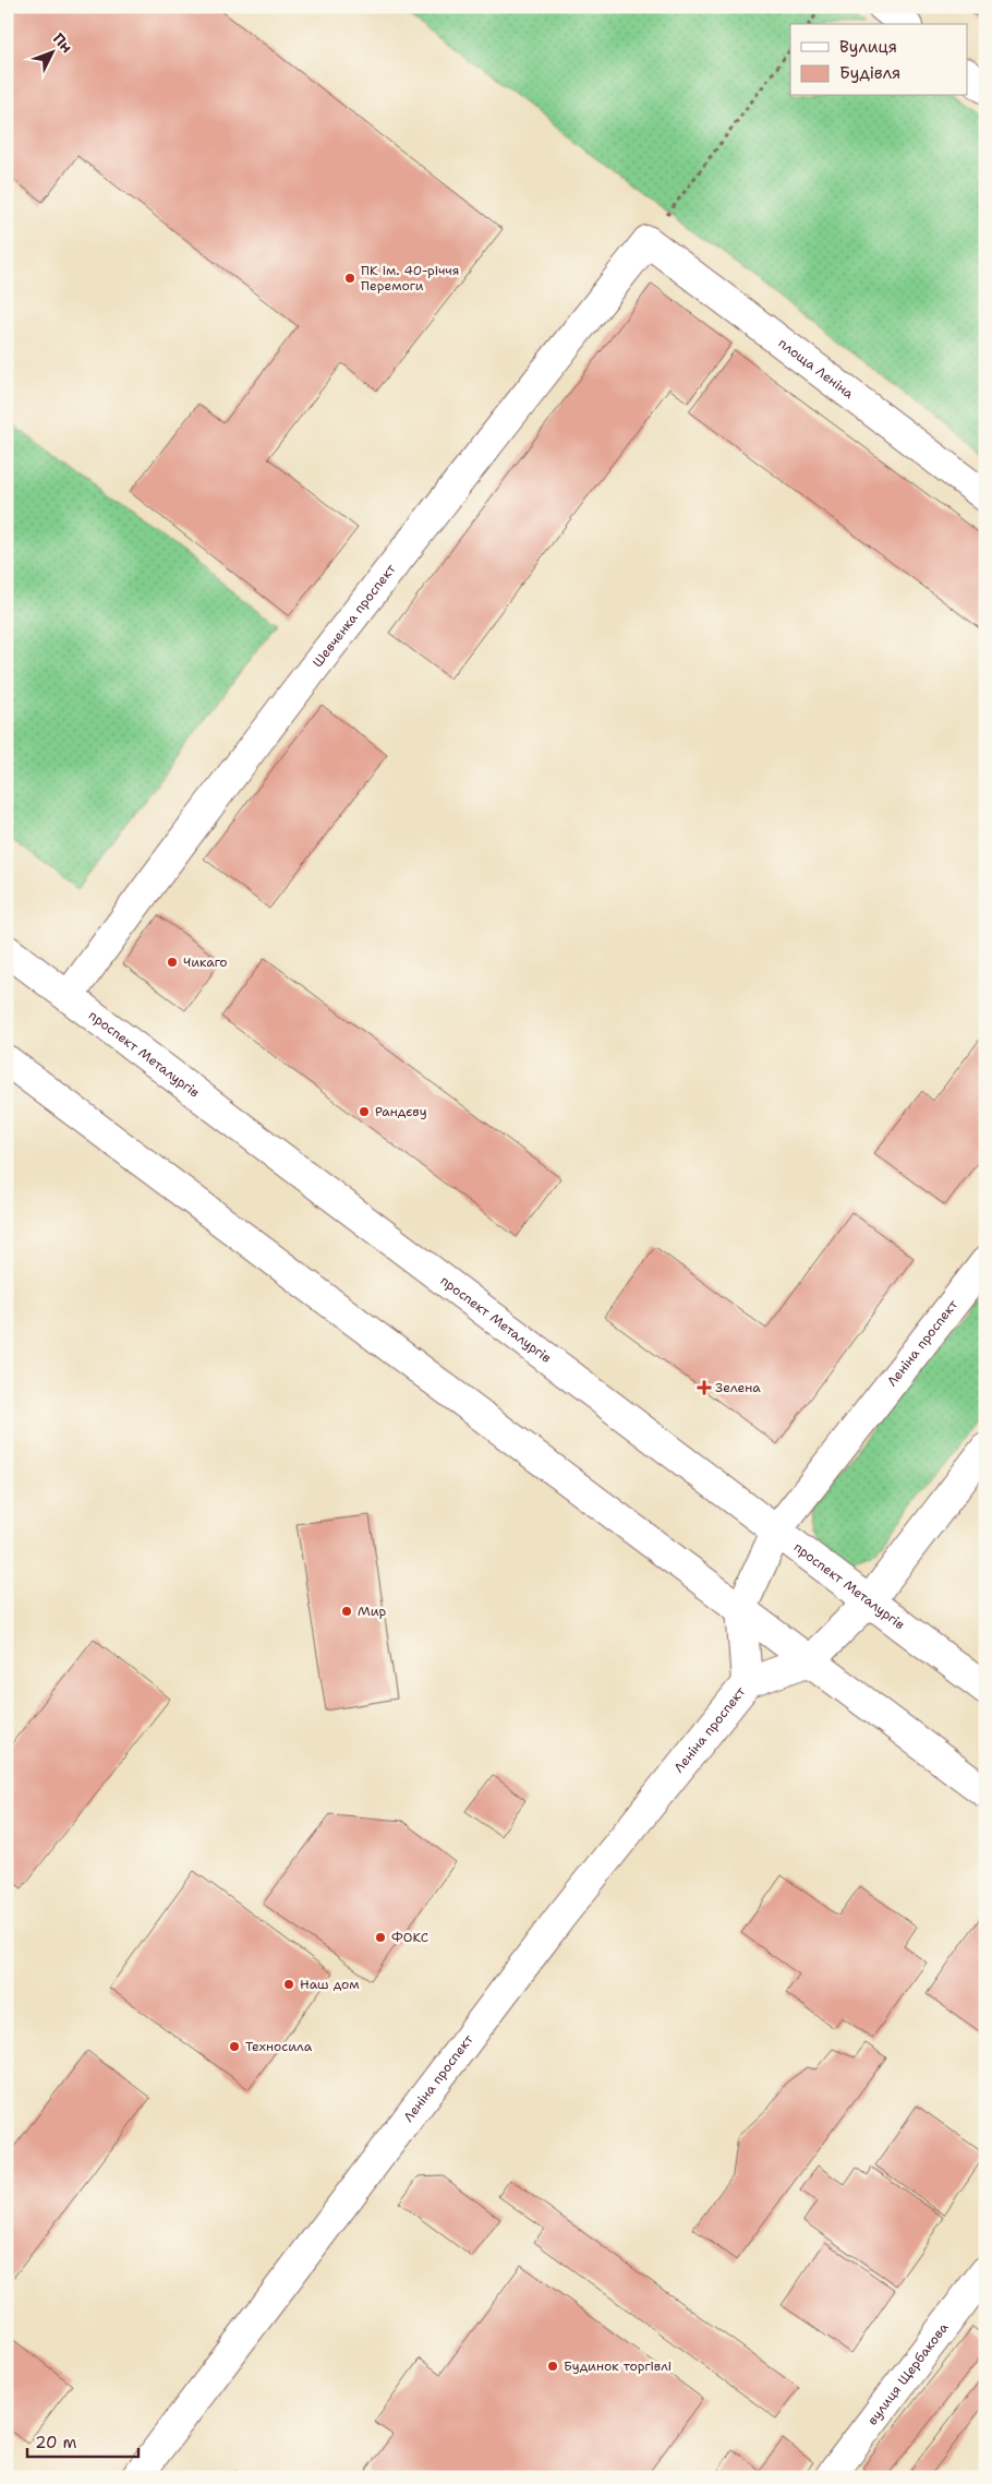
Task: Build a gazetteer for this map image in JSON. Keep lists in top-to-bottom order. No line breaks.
{"streets":{"street":["площа Леніна","Шевченка проспект","проспект Металургів","Леніна проспект","вулиця Щербакова"]},"crossings":[["площа Леніна","Шевченка проспект"],["Шевченка проспект","проспект Металургів"],["проспект Металургів","Леніна проспект"]],"places":{"other":["ПК ім. 40-річчя Перемоги","Чикаго","Рандєву","Мир","ФОКС","Наш дом","Техносила","Будинок торгівлі"],"health":["Зелена"]},"legend":["Вулиця","Будівля"],"scale_bar":"20 m","north":"top right"}
